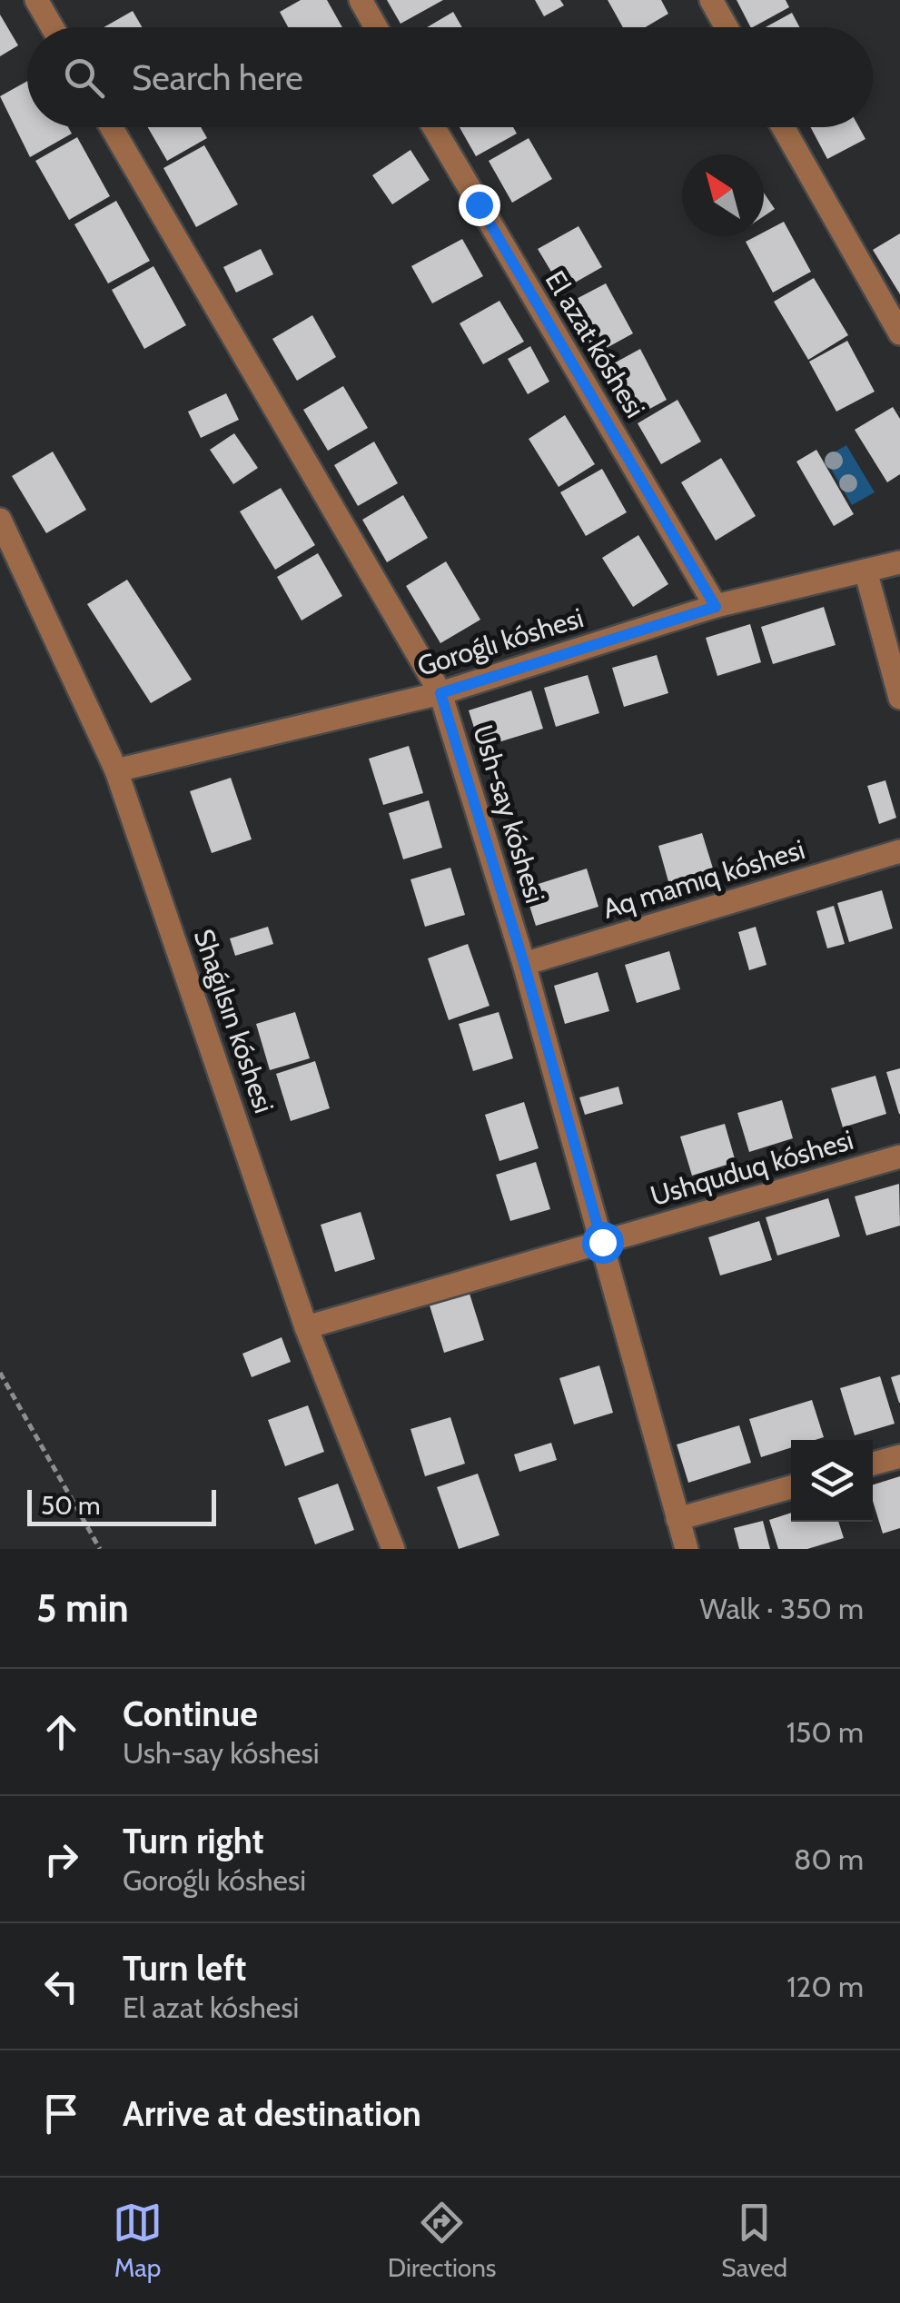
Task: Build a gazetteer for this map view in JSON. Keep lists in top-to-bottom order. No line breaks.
{"streets":{"street":["El azat kóshesi","Goroǵlı kóshesi","Ush-say kóshesi","Aq mamıq kóshesi","Shaǵılsın kóshesi","Ushquduq kóshesi"]},"crossings":[["El azat kóshesi","Goroǵlı kóshesi"],["Goroǵlı kóshesi","Ush-say kóshesi"],["Goroǵlı kóshesi","Shaǵılsın kóshesi"],["Ush-say kóshesi","Aq mamıq kóshesi"],["Ush-say kóshesi","Ushquduq kóshesi"],["Shaǵılsın kóshesi","Ushquduq kóshesi"]],"scale_bar":"50 m","north":"top left","page":{"search":"Search here","scale":"50 m","heading":["5 min","Walk · 350 m"],"list":[["Continue","Ush-say kóshesi","150 m"],["Turn right","Goroǵlı kóshesi","80 m"],["Turn left","El azat kóshesi","120 m"],"Arrive at destination"],"nav":["Map","Directions","Saved"]}}
